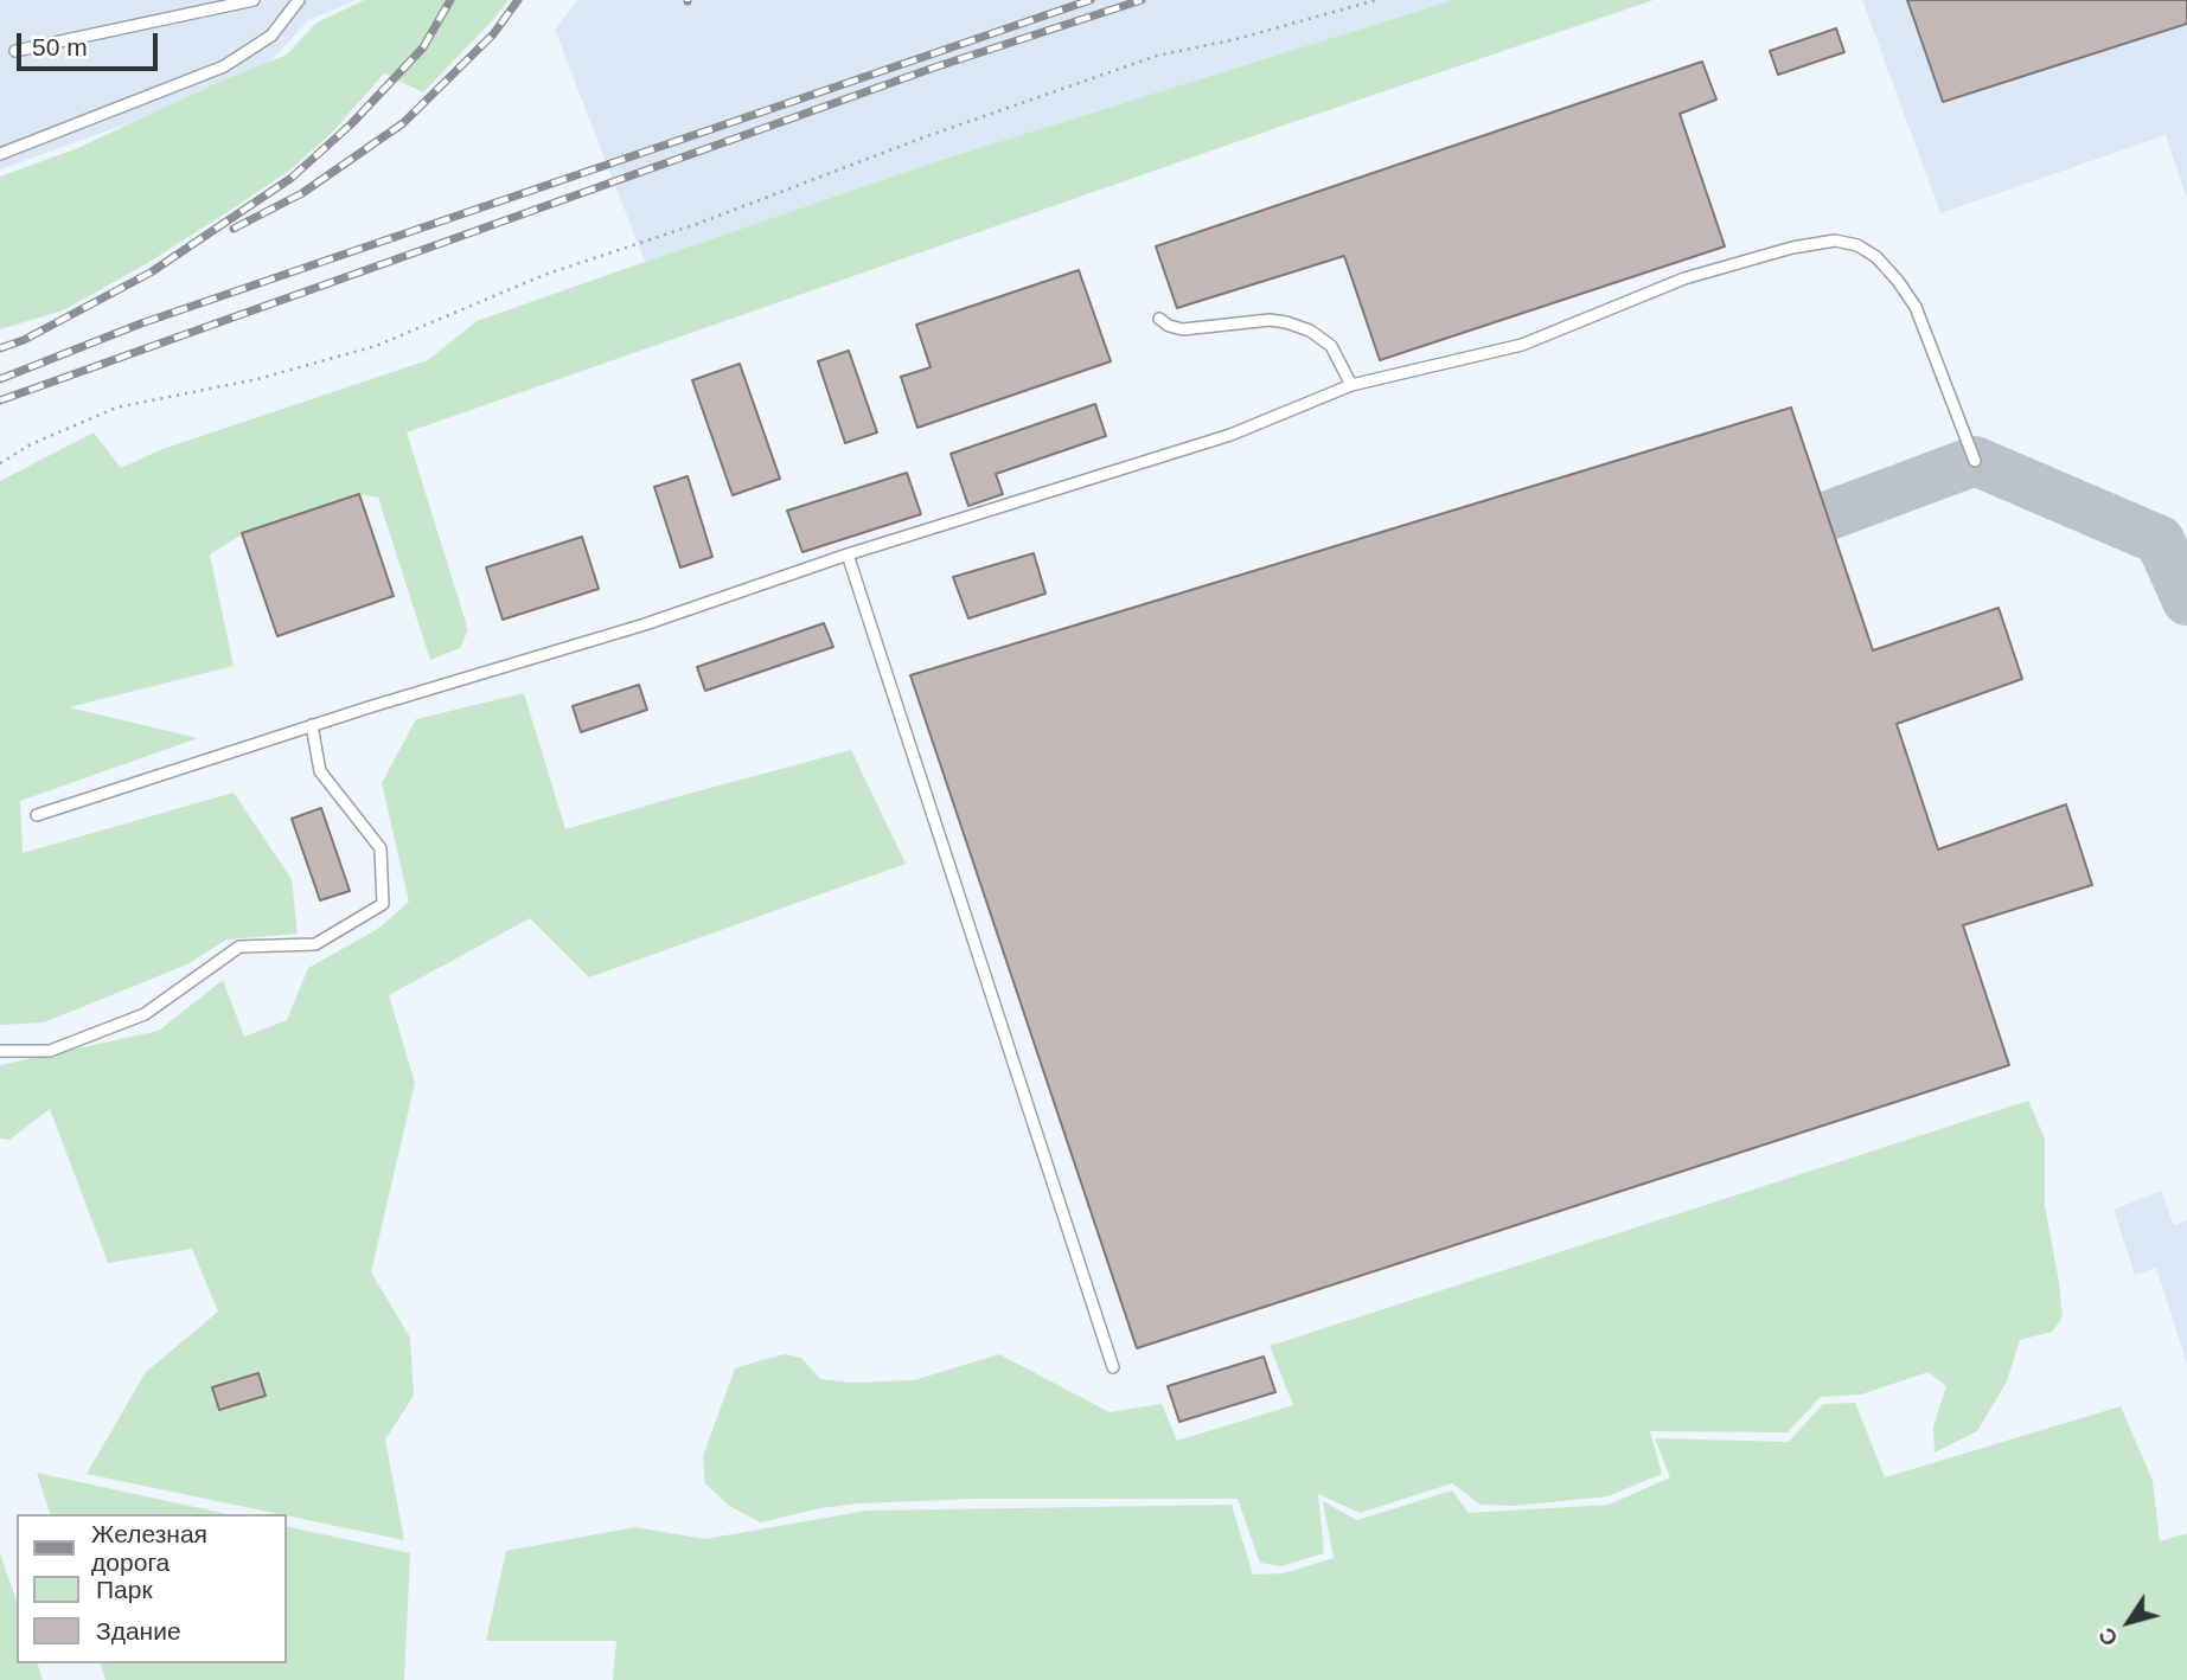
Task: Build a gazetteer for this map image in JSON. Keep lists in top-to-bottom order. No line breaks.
{"legend":["Железная дорога","Парк","Здание"],"scale_bar":"50 m","north":"bottom left"}
